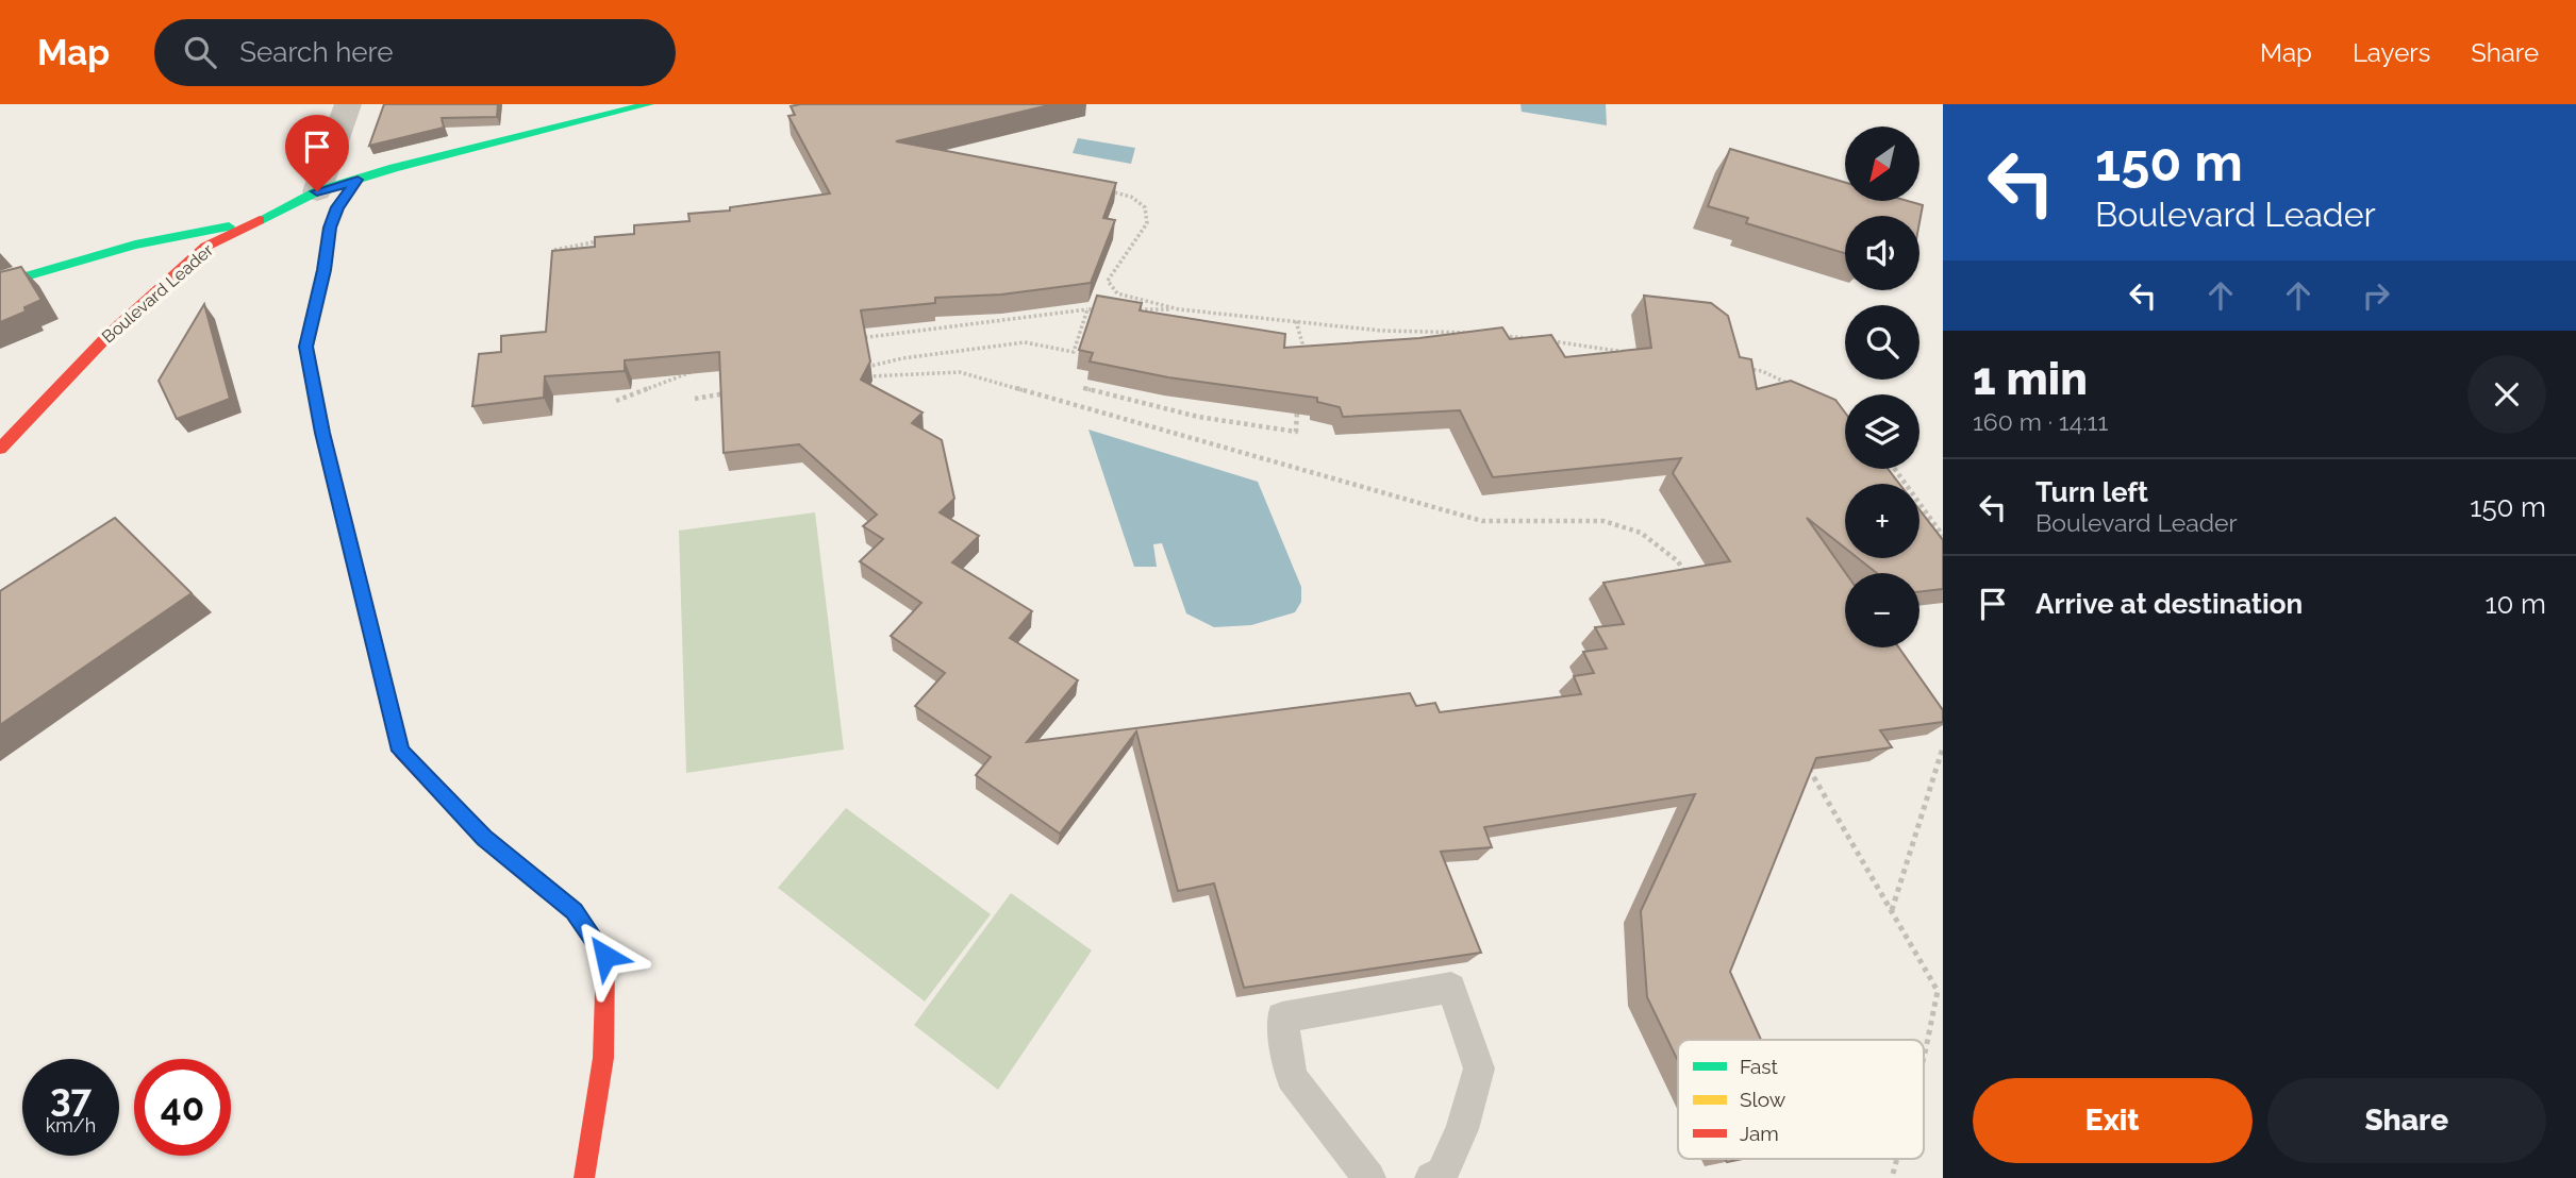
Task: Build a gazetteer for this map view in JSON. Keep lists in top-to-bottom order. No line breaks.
{"streets":{"street":["Boulevard Leader"]},"legend":["Fast","Slow","Jam"],"north":"bottom left","page":{"header":"Map","search":"Search here","nav":["Map","Layers","Share"],"turn":["150 m","Boulevard Leader"],"map_buttons":["+","−"],"heading":["1 min","160 m · 14:11"],"list":[{"name":"Turn left","note":"Boulevard Leader","value":"150 m"},{"name":"Arrive at destination","value":"10 m"}],"speed":"37 km/h","limit":"40","buttons":["Exit","Share"]}}
